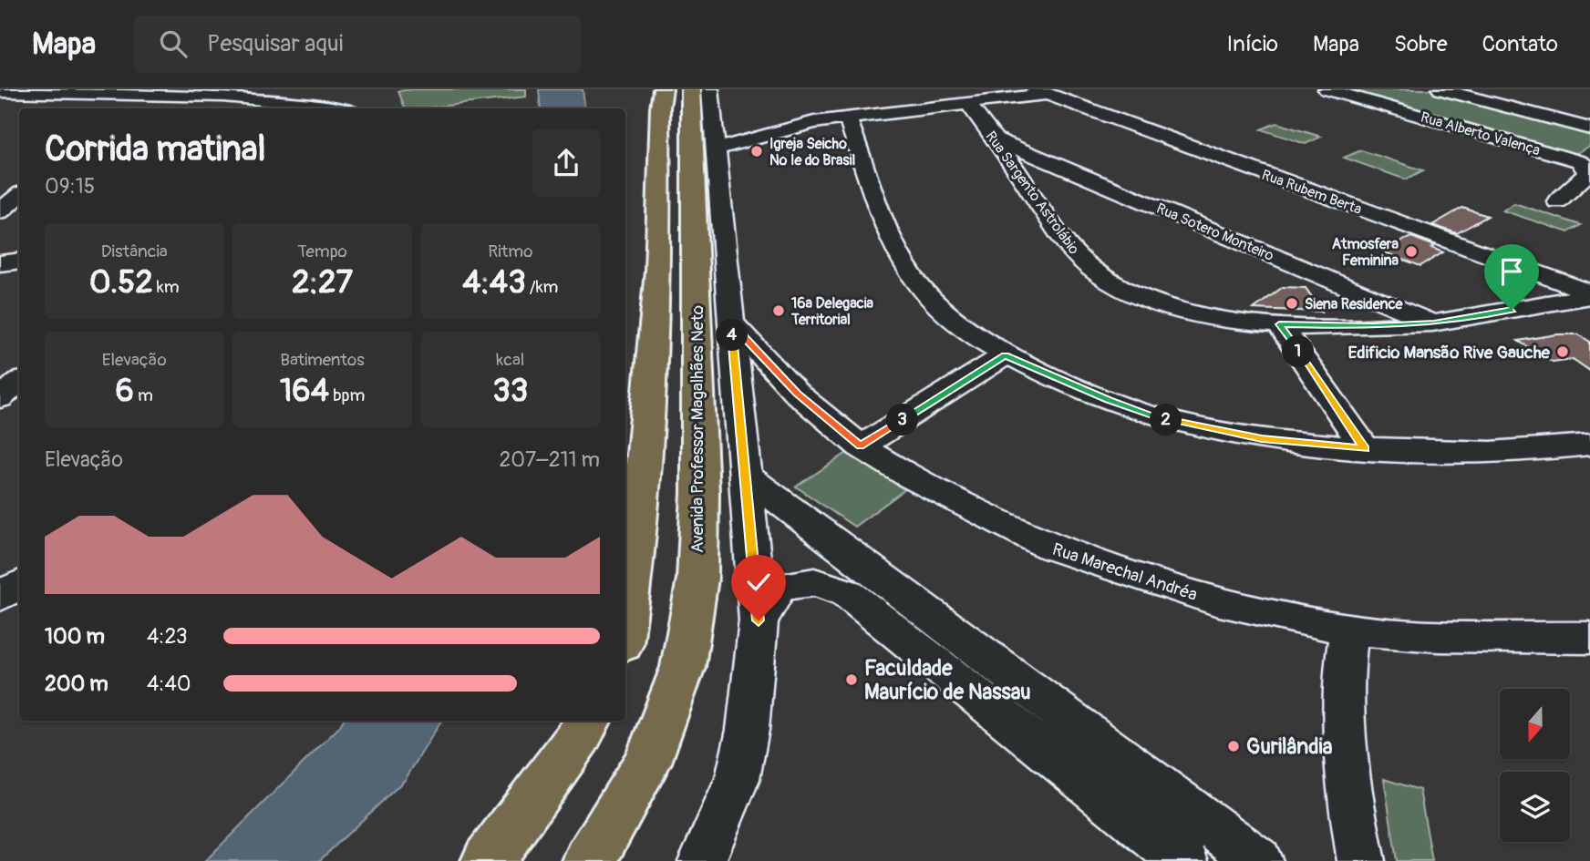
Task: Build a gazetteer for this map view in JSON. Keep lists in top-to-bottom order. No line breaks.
{"streets":{"main road":["Avenida Professor Magalhães Neto"],"street":["Rua Alberto Valença","Rua Rubem Berta","Rua Sargento Astrolábio","Rua Sotero Monteiro","Rua Marechal Andréa"]},"crossings":[["Rua Rubem Berta","Rua Sargento Astrolábio"],["Rua Sargento Astrolábio","Rua Sotero Monteiro"],["Avenida Professor Magalhães Neto","Rua Marechal Andréa"]],"places":["Igreja Seicho No Ie do Brasil","Atmosfera Feminina","Siena Residence","16ª Delegacia Territorial","Edificio Mansão Rive Gauche","Faculdade Maurício de Nassau","Gurilândia"],"north":"bottom","page":{"header":"Mapa","search":"Pesquisar aqui","nav":["Início","Mapa","Sobre","Contato"],"heading":["Corrida matinal","09:15"],"stats":[["Distância","0.52 km"],["Tempo","2:27"],["Ritmo","4:43 /km"],["Elevação","6 m"],["Batimentos","164 bpm"],["kcal","33"]],"pins":["4","1","2","3"],"chart":["Elevação","207–211 m"],"list":[{"name":"100 m","note":"4:23"},{"name":"200 m","note":"4:40"}]}}
